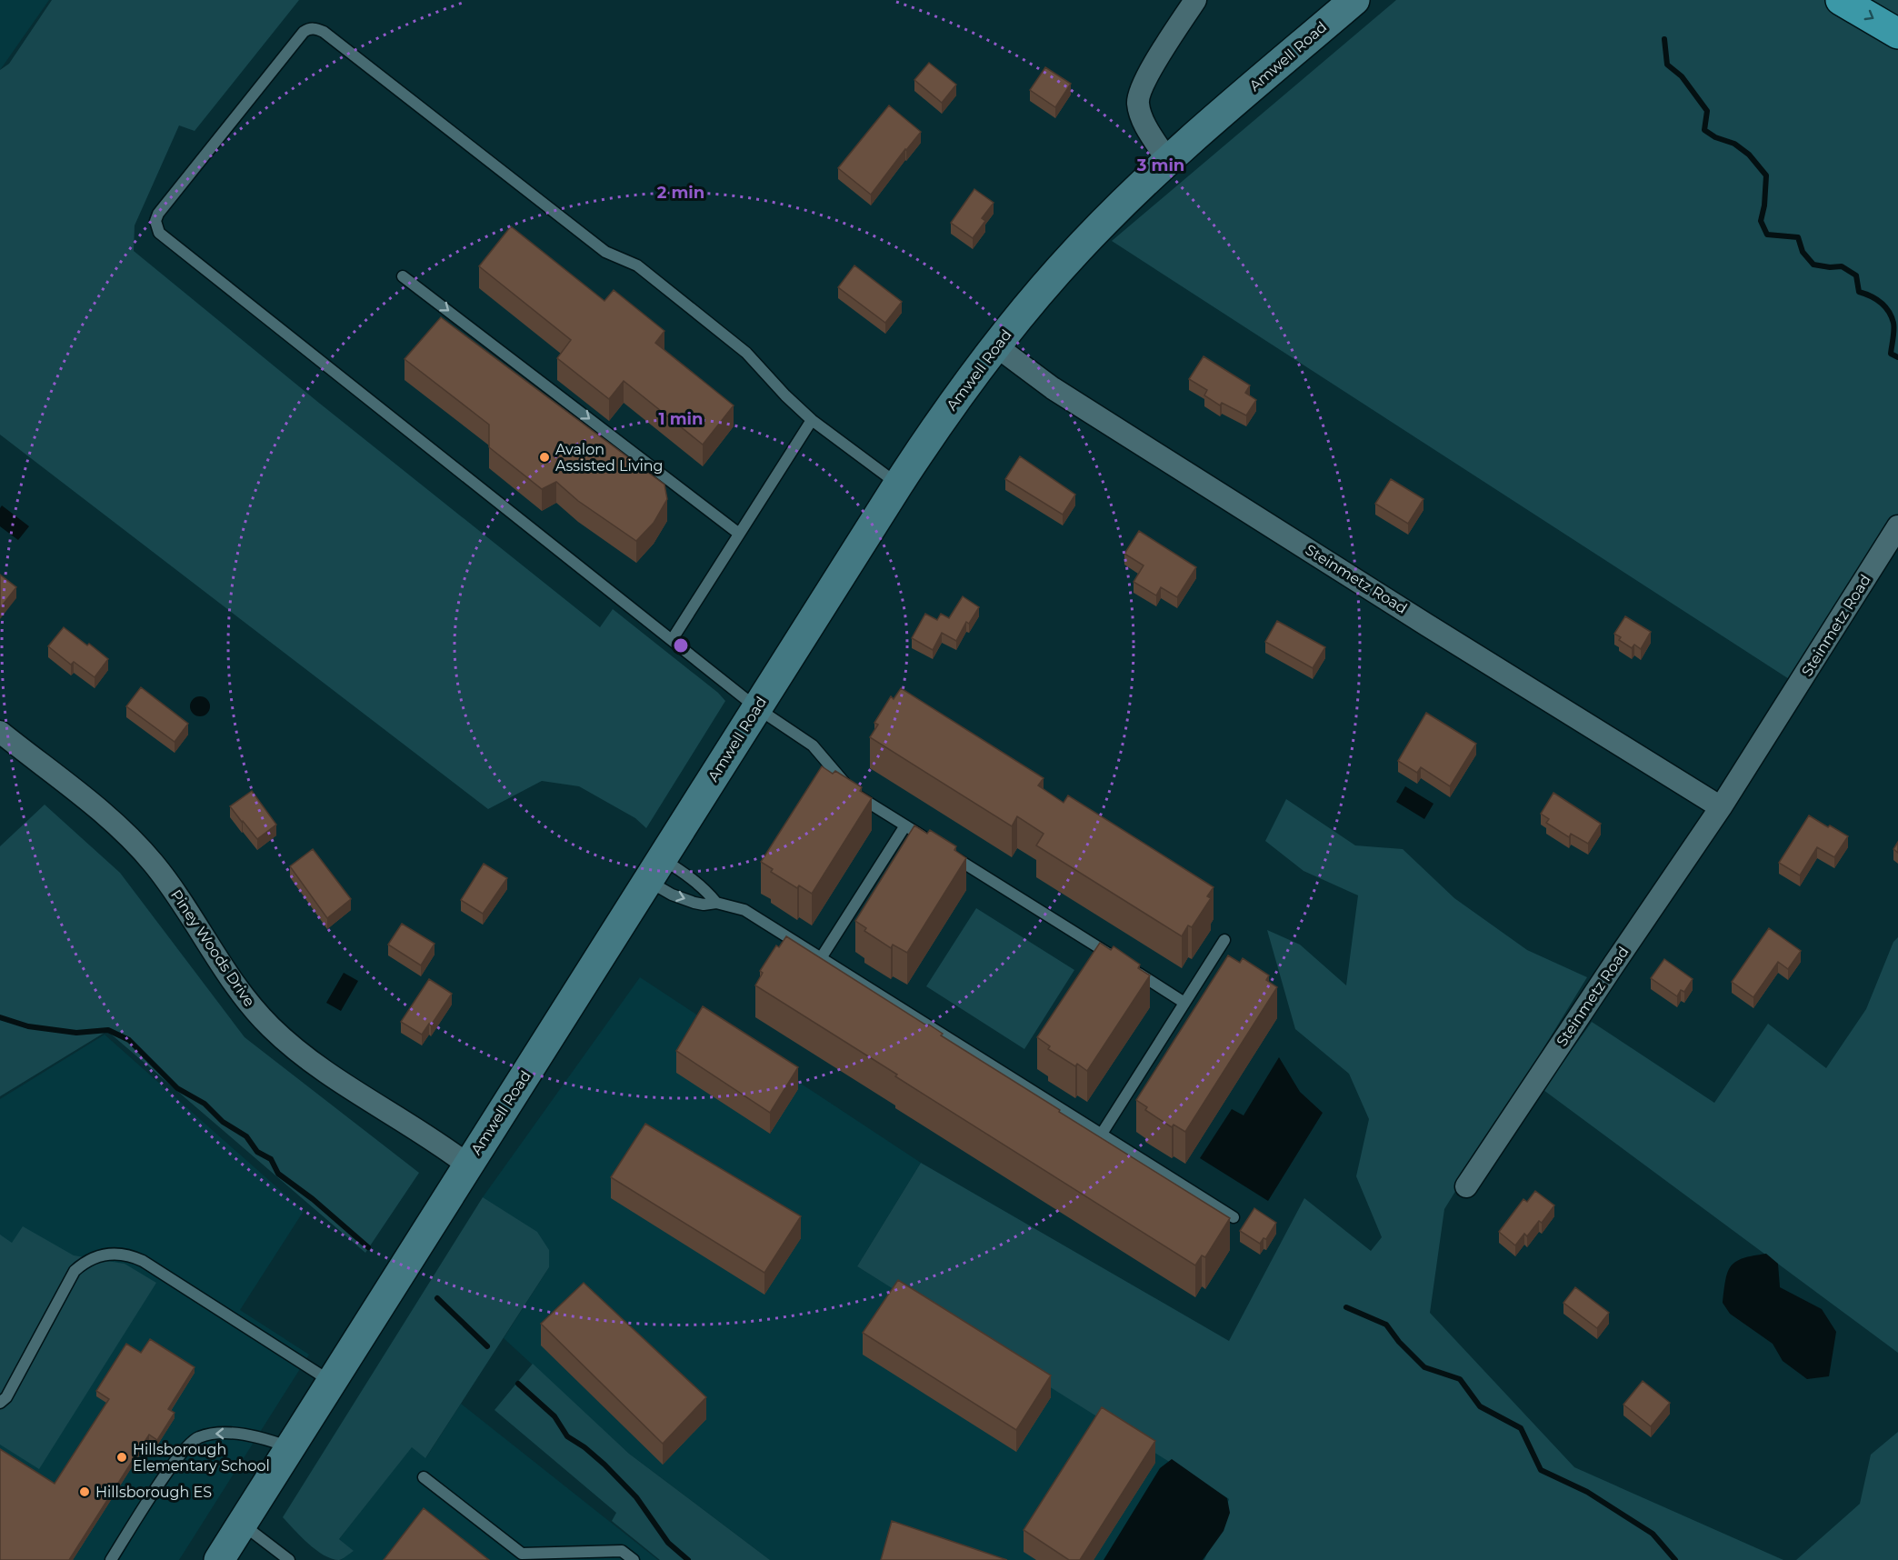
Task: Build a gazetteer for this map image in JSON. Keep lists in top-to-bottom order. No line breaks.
{"streets":{"main road":["Amwell Road"],"street":["Steinmetz Road","Piney Woods Drive"]},"crossings":[["Amwell Road","Steinmetz Road"],["Amwell Road","Piney Woods Drive"]],"places":["Avalon Assisted Living","Hillsborough Elementary School","Hillsborough ES"],"rings":["3 min","2 min","1 min"]}
